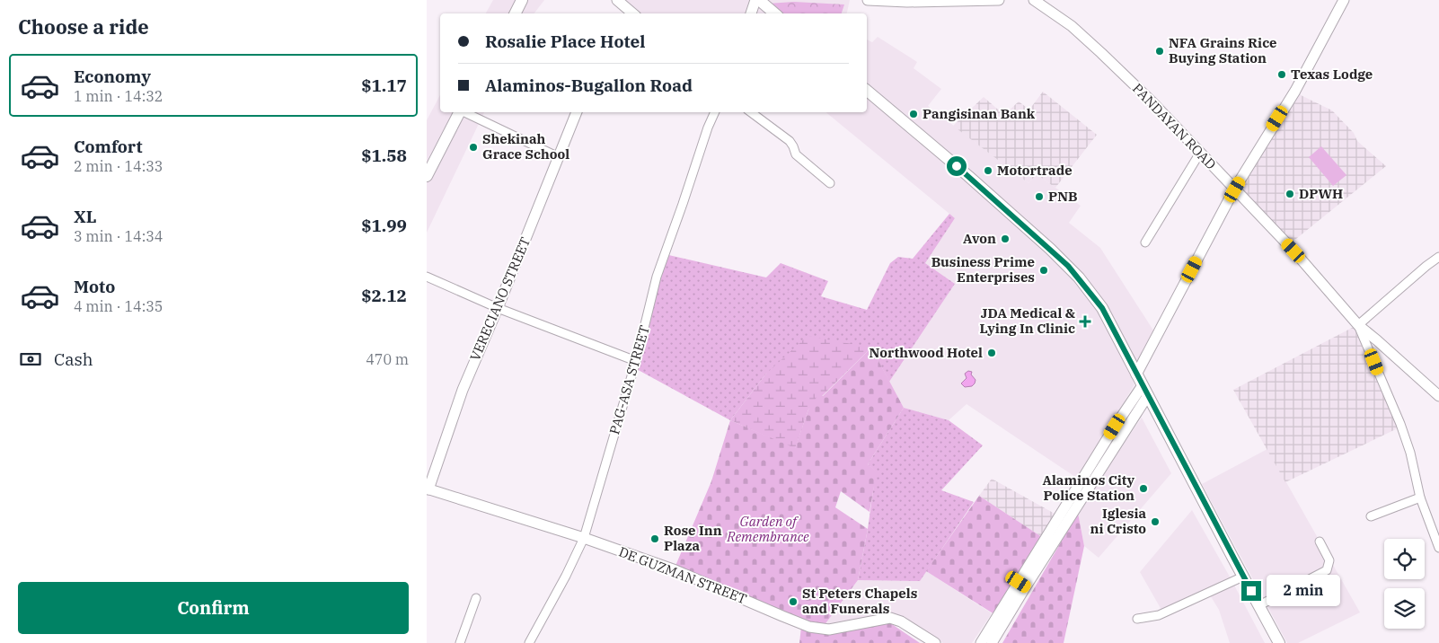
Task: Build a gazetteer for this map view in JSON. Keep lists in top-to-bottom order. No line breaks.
{"streets":{"street":["PANDAYAN ROAD","VERECIANO STREET","PAG-ASA STREET","DE GUZMAN STREET"]},"crossings":[["VERECIANO STREET","DE GUZMAN STREET"],["PAG-ASA STREET","DE GUZMAN STREET"]],"parks":["Garden of Remembrance"],"places":{"other":["NFA Grains Rice Buying Station","Texas Lodge","Pangisinan Bank","Shekinah Grace School","Motortrade","DPWH","PNB","Avon","Business Prime Enterprises","Northwood Hotel","Alaminos City Police Station","Iglesia ni Cristo","Rose Inn Plaza","St Peters Chapels and Funerals"],"health":["JDA Medical & Lying In Clinic"]},"page":{"heading":"Choose a ride","banner":["Rosalie Place Hotel","Alaminos-Bugallon Road"],"list":[{"name":"Economy","note":"1 min · 14:32","value":"$1.17"},{"name":"Comfort","note":"2 min · 14:33","value":"$1.58"},{"name":"XL","note":"3 min · 14:34","value":"$1.99"},{"name":"Moto","note":"4 min · 14:35","value":"$2.12"}],"pay":["Cash","470 m"],"buttons":"Confirm","bubble":"2 min"}}
